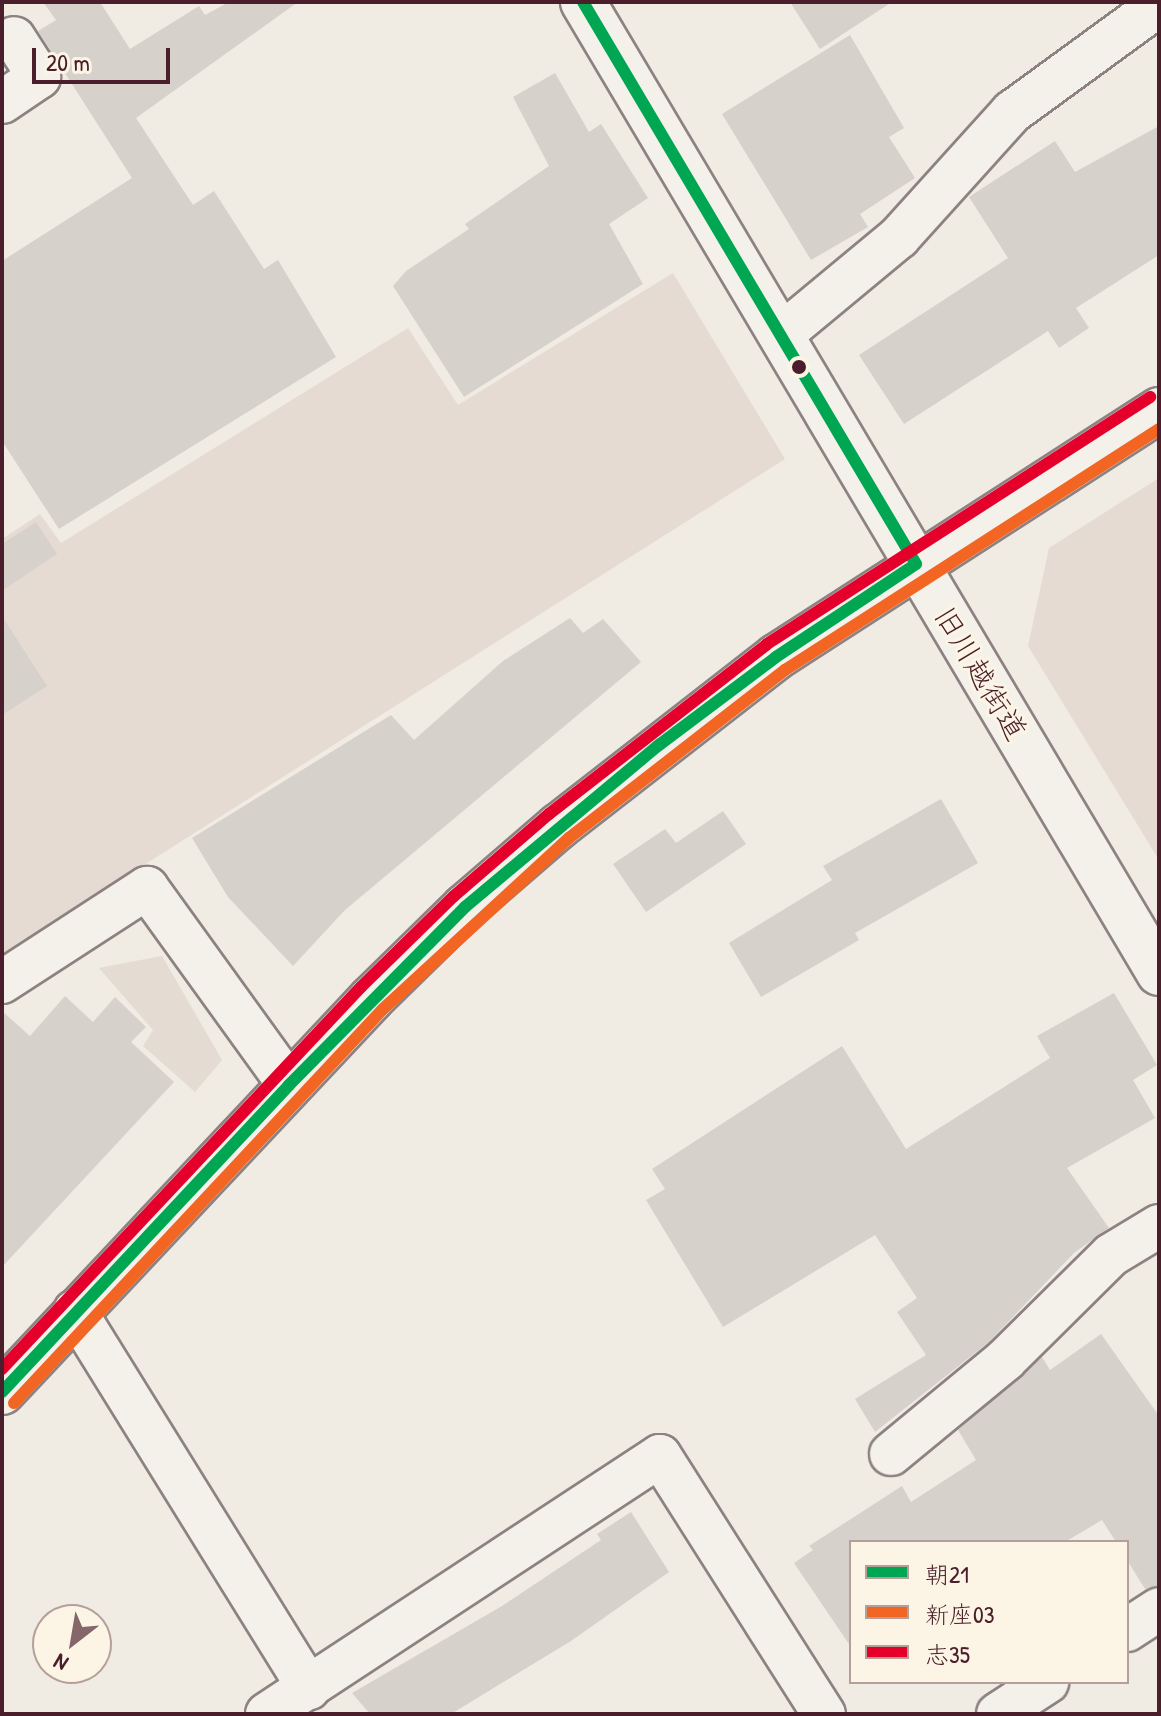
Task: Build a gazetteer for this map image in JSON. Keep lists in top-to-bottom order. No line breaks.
{"streets":{"street":["旧川越街道"]},"lines":["transit line 朝21","transit line 志35","transit line 新座03"],"legend":["朝21","新座03","志35"],"scale_bar":"20 m","north":"bottom left"}
